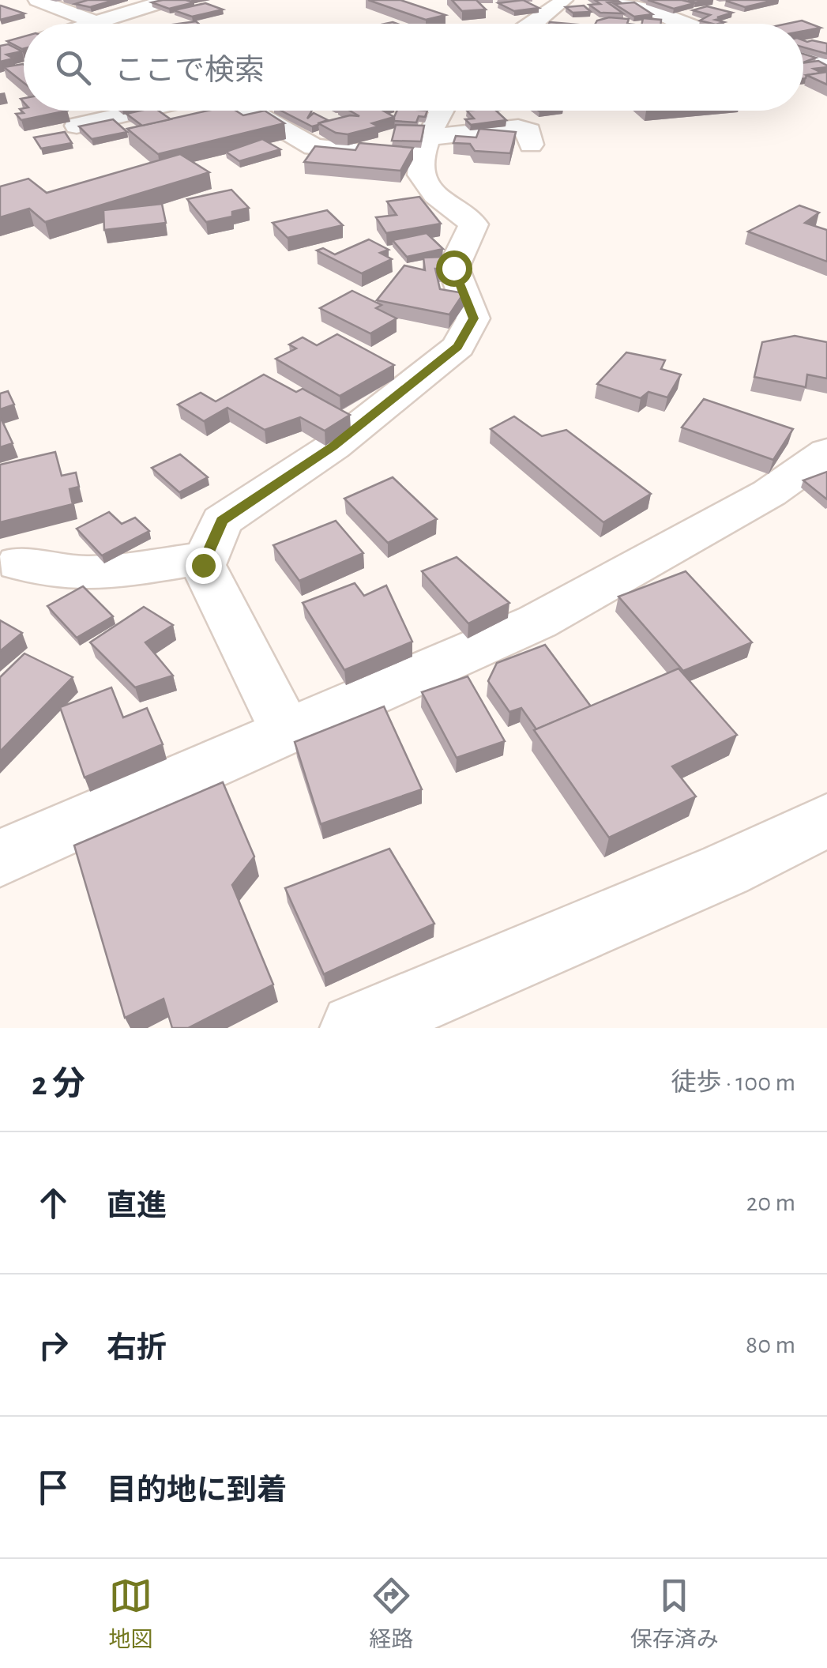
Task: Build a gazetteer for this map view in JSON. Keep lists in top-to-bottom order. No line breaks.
{"page":{"search":"ここで検索","heading":["2 分","徒歩 · 100 m"],"list":[["直進","20 m"],["右折","80 m"],"目的地に到着"],"nav":["地図","経路","保存済み"]}}
